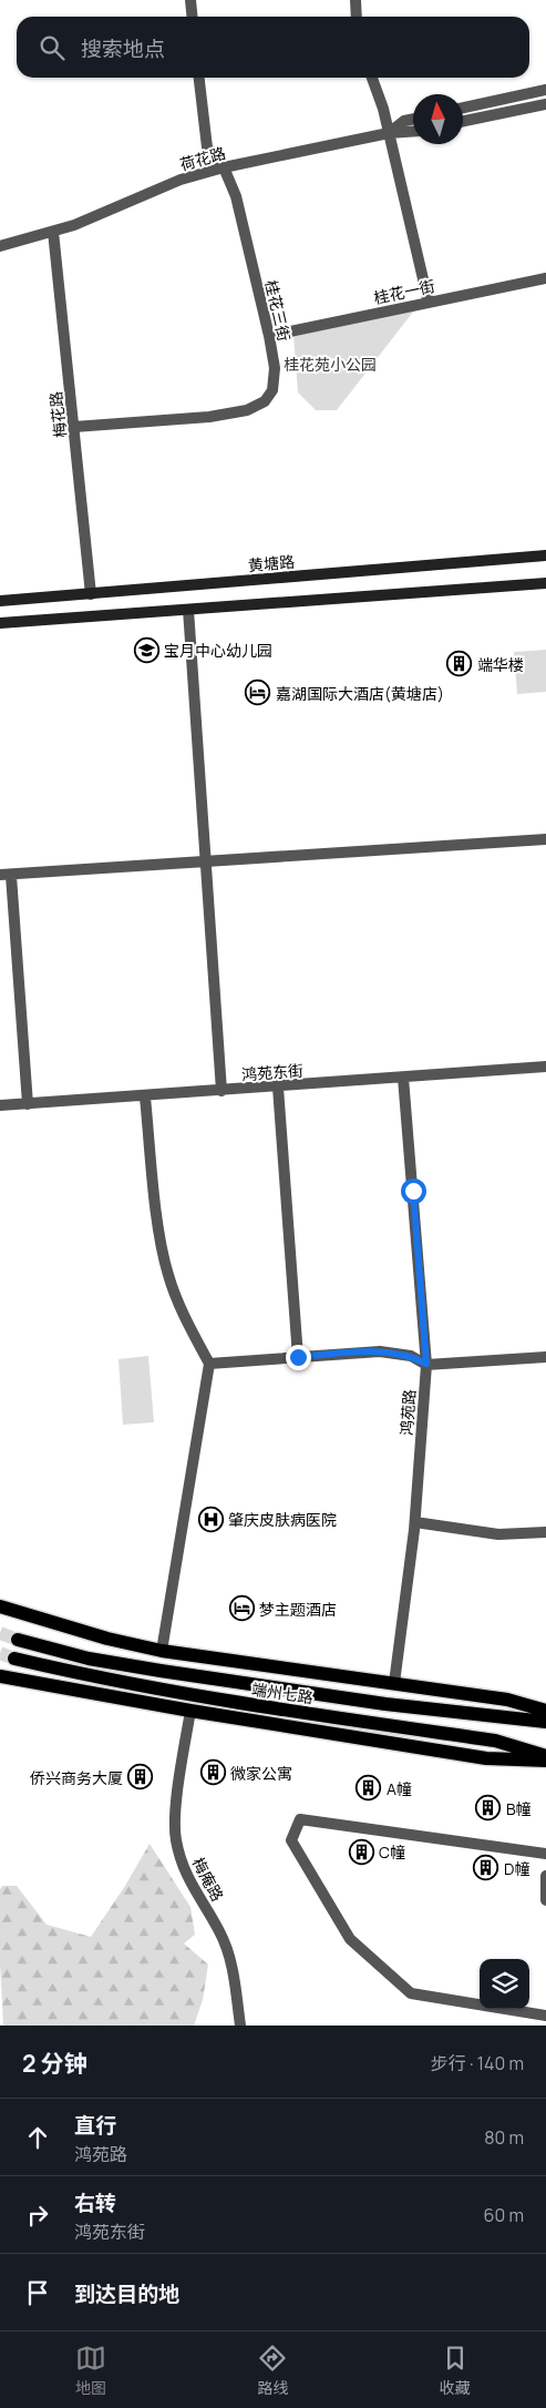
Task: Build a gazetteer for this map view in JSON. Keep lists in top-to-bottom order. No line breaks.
{"streets":{"main road":["黄塘路","端州七路"],"street":["荷花路","桂花一街","桂花三街","梅花路","鸿苑东街","鸿苑路","梅庵路"]},"crossings":[["荷花路","桂花三街"],["荷花路","梅花路"],["桂花一街","桂花三街"],["桂花三街","梅花路"],["梅花路","黄塘路"],["鸿苑东街","鸿苑路"]],"parks":["桂花苑小公园"],"places":{"school or university":["宝月中心幼儿园"],"building":["端华楼","微家公寓","侨兴商务大厦","A幢","B幢","C幢","D幢"],"hotel":["嘉湖国际大酒店(黄塘店)","梦主题酒店"],"hospital":["肇庆皮肤病医院"]},"north":"top","page":{"search":"搜索地点","heading":["2 分钟","步行 · 140 m"],"list":[["直行","鸿苑路","80 m"],["右转","鸿苑东街","60 m"],"到达目的地"],"nav":["地图","路线","收藏"]}}
